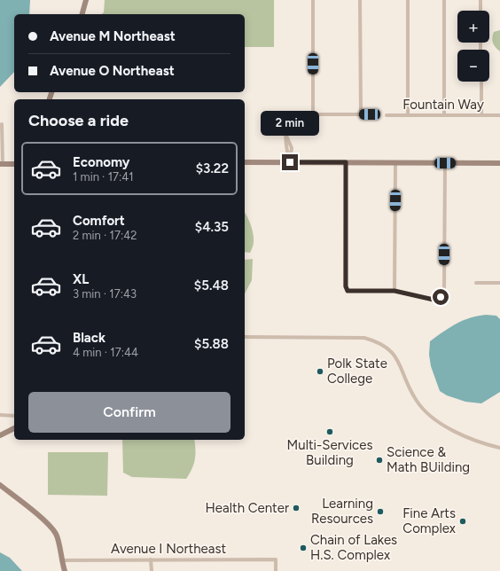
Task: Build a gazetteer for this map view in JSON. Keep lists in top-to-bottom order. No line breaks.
{"streets":{"street":["Fountain Way","Avenue I Northeast"]},"places":["Polk State College","Multi-Services Building","Science & Math BUilding","Health Center","Learning Resources","Fine Arts Complex","Chain of Lakes H.S. Complex"],"page":{"map_buttons":["+","−"],"banner":["Avenue M Northeast","Avenue O Northeast"],"heading":"Choose a ride","bubble":"2 min","list":[{"name":"Economy","note":"1 min · 17:41","value":"$3.22"},{"name":"Comfort","note":"2 min · 17:42","value":"$4.35"},{"name":"XL","note":"3 min · 17:43","value":"$5.48"},{"name":"Black","note":"4 min · 17:44","value":"$5.88"}],"buttons":"Confirm"}}
